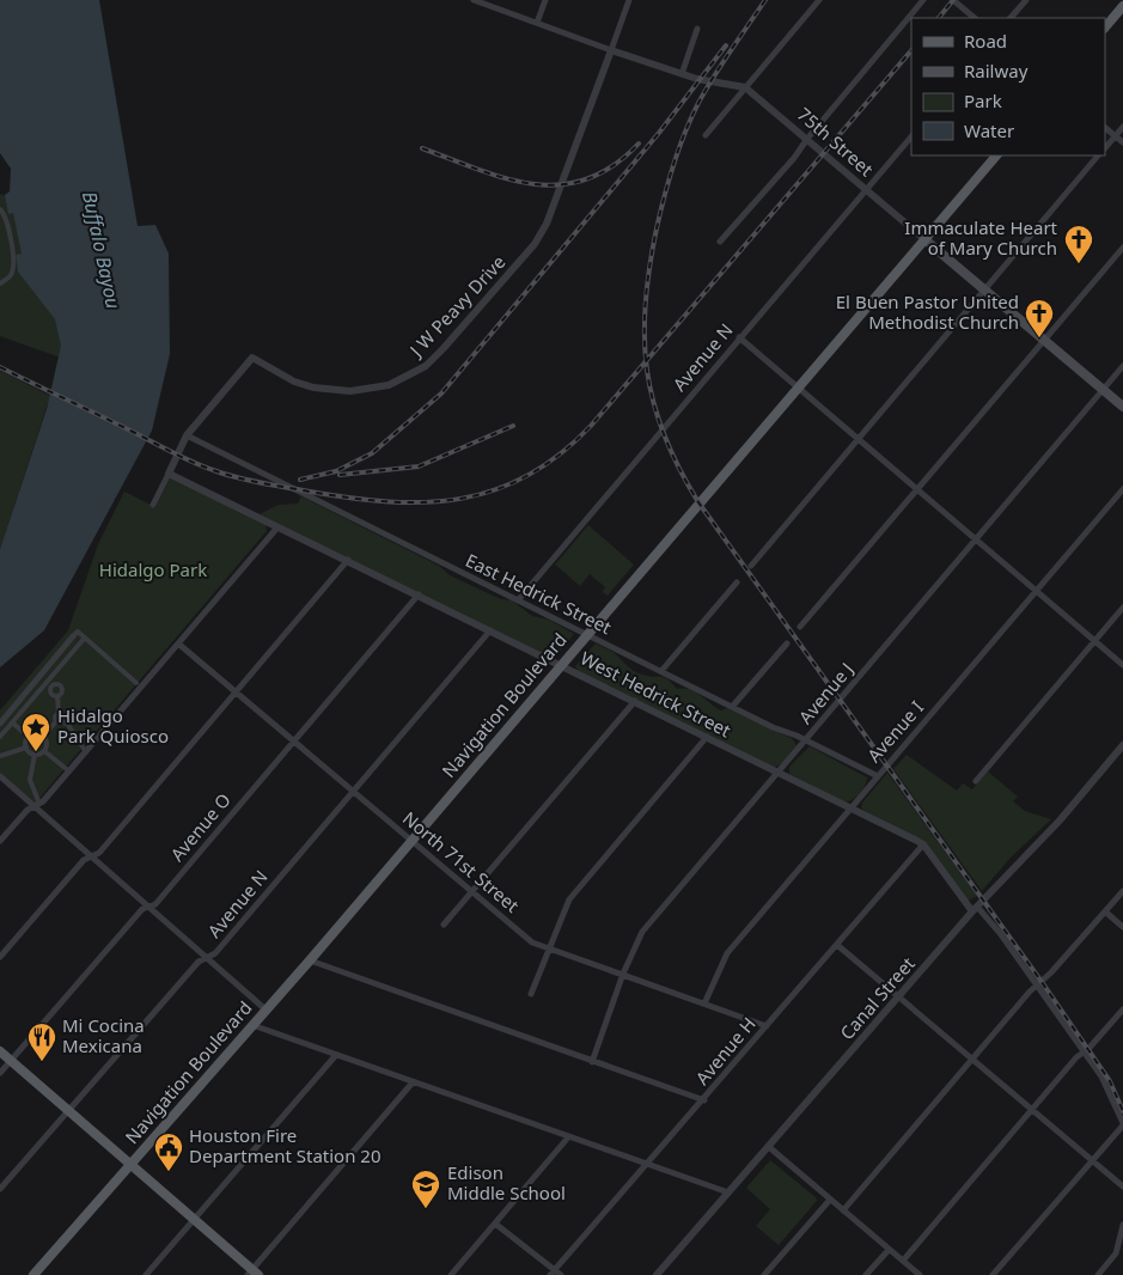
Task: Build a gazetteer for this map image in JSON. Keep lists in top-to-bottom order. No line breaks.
{"streets":{"main road":["75th Street","Navigation Boulevard"],"street":["J W Peavy Drive","Avenue N","East Hedrick Street","Avenue J","West Hedrick Street","Avenue I","Avenue O","North 71st Street","Canal Street","Avenue H"]},"crossings":[["75th Street","J W Peavy Drive"],["75th Street","Avenue N"],["75th Street","Avenue J"],["75th Street","Navigation Boulevard"],["J W Peavy Drive","East Hedrick Street"],["J W Peavy Drive","West Hedrick Street"],["Avenue N","East Hedrick Street"],["Avenue N","West Hedrick Street"],["Avenue N","North 71st Street"],["East Hedrick Street","Avenue J"],["East Hedrick Street","Navigation Boulevard"],["East Hedrick Street","Avenue I"],["Avenue J","West Hedrick Street"],["Avenue J","North 71st Street"],["West Hedrick Street","Navigation Boulevard"],["West Hedrick Street","Avenue I"],["West Hedrick Street","Avenue O"],["West Hedrick Street","Canal Street"],["West Hedrick Street","Avenue H"],["Navigation Boulevard","North 71st Street"],["Avenue I","North 71st Street"],["Avenue O","North 71st Street"],["North 71st Street","Avenue H"]],"water":["Buffalo Bayou"],"parks":["Hidalgo Park"],"places":{"church":["Immaculate Heart of Mary Church","El Buen Pastor United Methodist Church"],"place":["Hidalgo Park Quiosco"],"restaurant":["Mi Cocina Mexicana"],"public building":["Houston Fire Department Station 20"],"school or university":["Edison Middle School"]},"legend":["Road","Railway","Park","Water"]}
